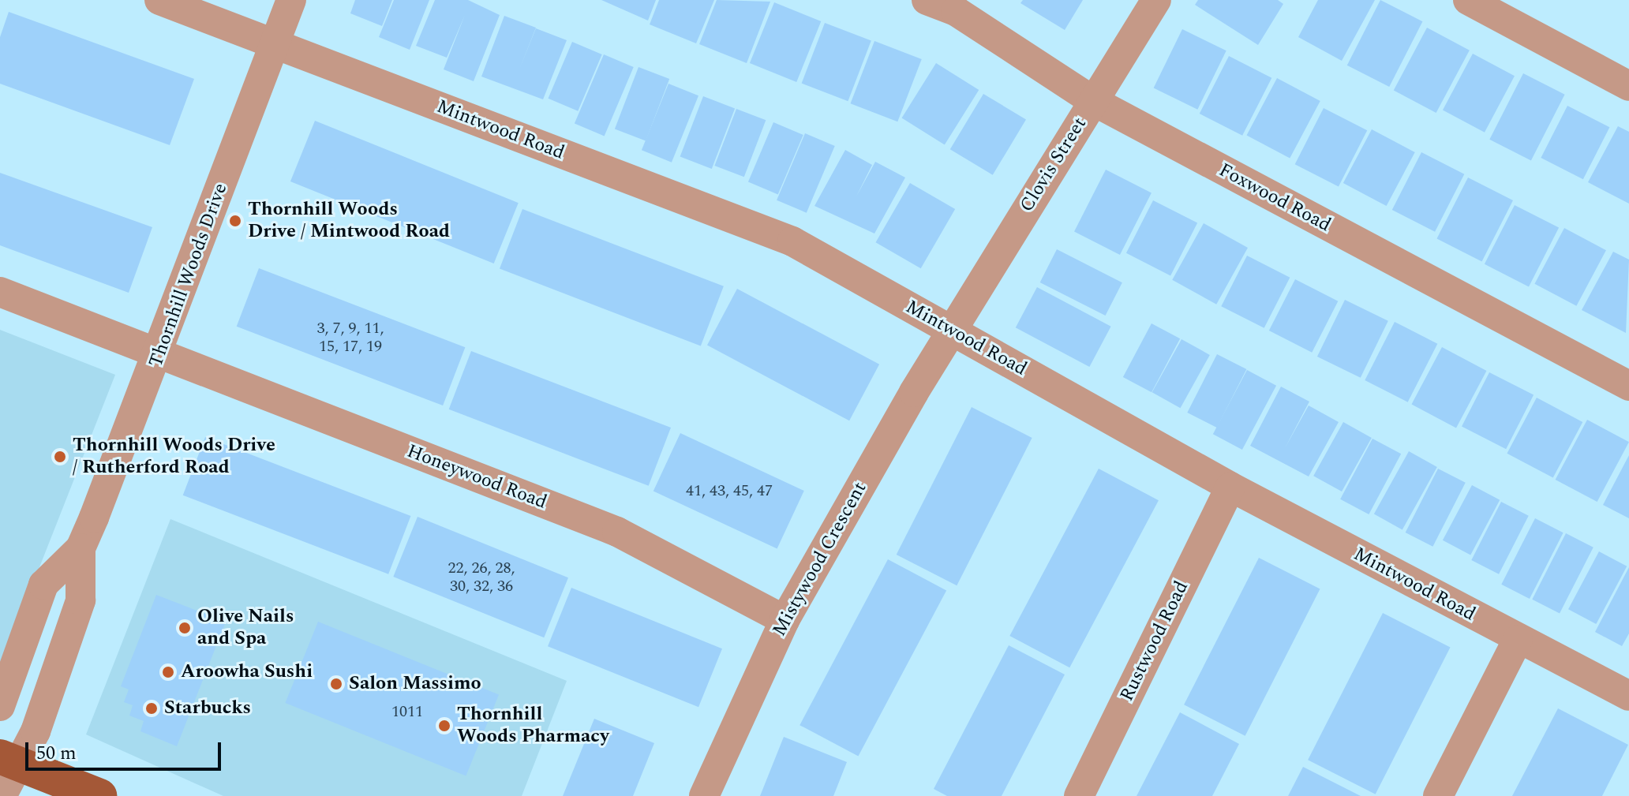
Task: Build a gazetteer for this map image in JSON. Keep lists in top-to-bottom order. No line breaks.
{"streets":{"street":["Mintwood Road","Clovis Street","Foxwood Road","Thornhill Woods Drive","Honeywood Road","Mistywood Crescent","Rustwood Road"]},"crossings":[["Mintwood Road","Clovis Street"],["Mintwood Road","Thornhill Woods Drive"],["Mintwood Road","Mistywood Crescent"],["Mintwood Road","Rustwood Road"],["Clovis Street","Foxwood Road"],["Clovis Street","Mistywood Crescent"],["Thornhill Woods Drive","Honeywood Road"],["Honeywood Road","Mistywood Crescent"]],"places":["Thornhill Woods Drive / Mintwood Road","Thornhill Woods Drive / Rutherford Road","Olive Nails and Spa","Aroowha Sushi","Salon Massimo","Starbucks","Thornhill Woods Pharmacy"],"house_numbers":["3, 7, 9, 11, 15, 17, 19","41, 43, 45, 47","22, 26, 28, 30, 32, 36","1011"],"scale_bar":"50 m"}
